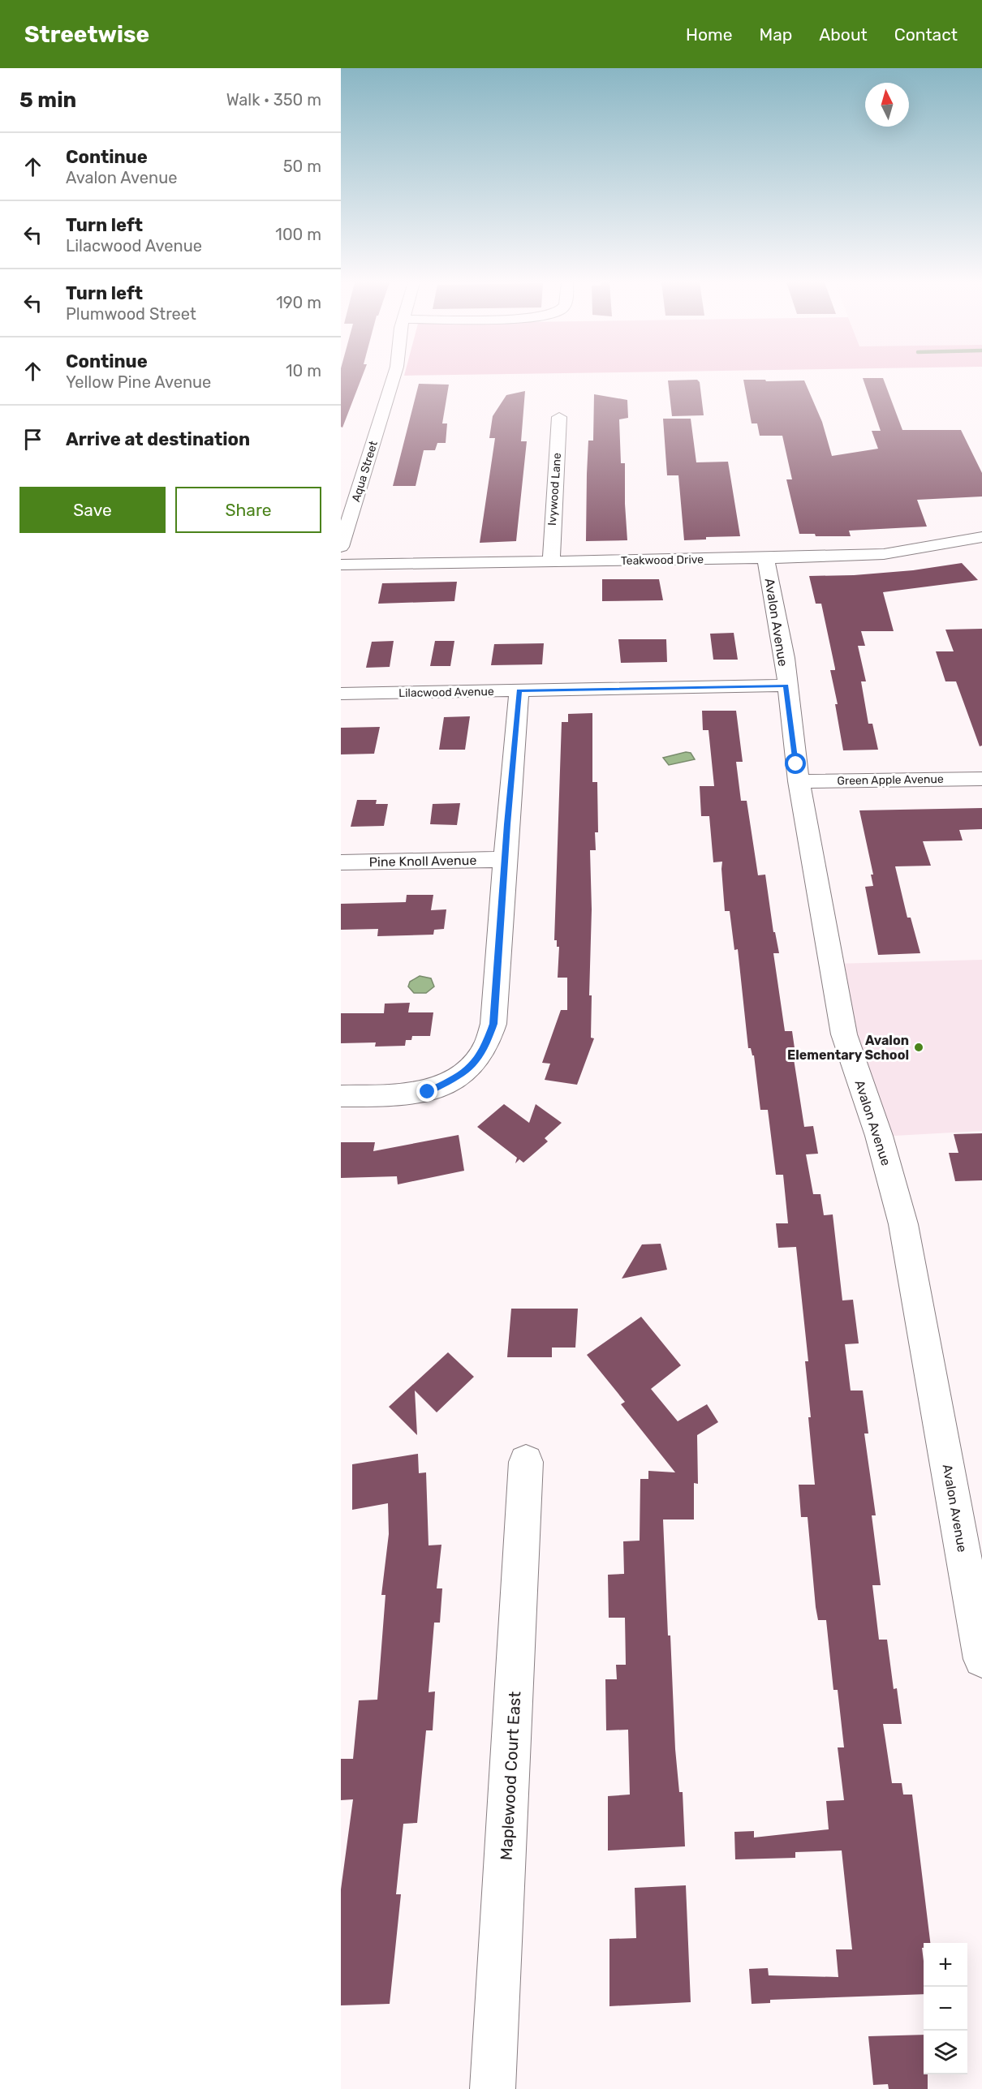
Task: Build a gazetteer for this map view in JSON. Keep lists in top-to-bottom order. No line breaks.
{"streets":{"street":["Aqua Street","Ivywood Lane","Teakwood Drive","Avalon Avenue","Lilacwood Avenue","Green Apple Avenue","Pine Knoll Avenue","Maplewood Court East"]},"crossings":[["Ivywood Lane","Teakwood Drive"],["Teakwood Drive","Avalon Avenue"],["Avalon Avenue","Lilacwood Avenue"],["Avalon Avenue","Green Apple Avenue"]],"places":["Avalon Elementary School"],"north":"top","page":{"header":"Streetwise","nav":["Home","Map","About","Contact"],"heading":["5 min","Walk · 350 m"],"list":[["Continue","Avalon Avenue","50 m"],["Turn left","Lilacwood Avenue","100 m"],["Turn left","Plumwood Street","190 m"],["Continue","Yellow Pine Avenue","10 m"],"Arrive at destination"],"buttons":["Save","Share"],"map_buttons":["+","−"]}}
